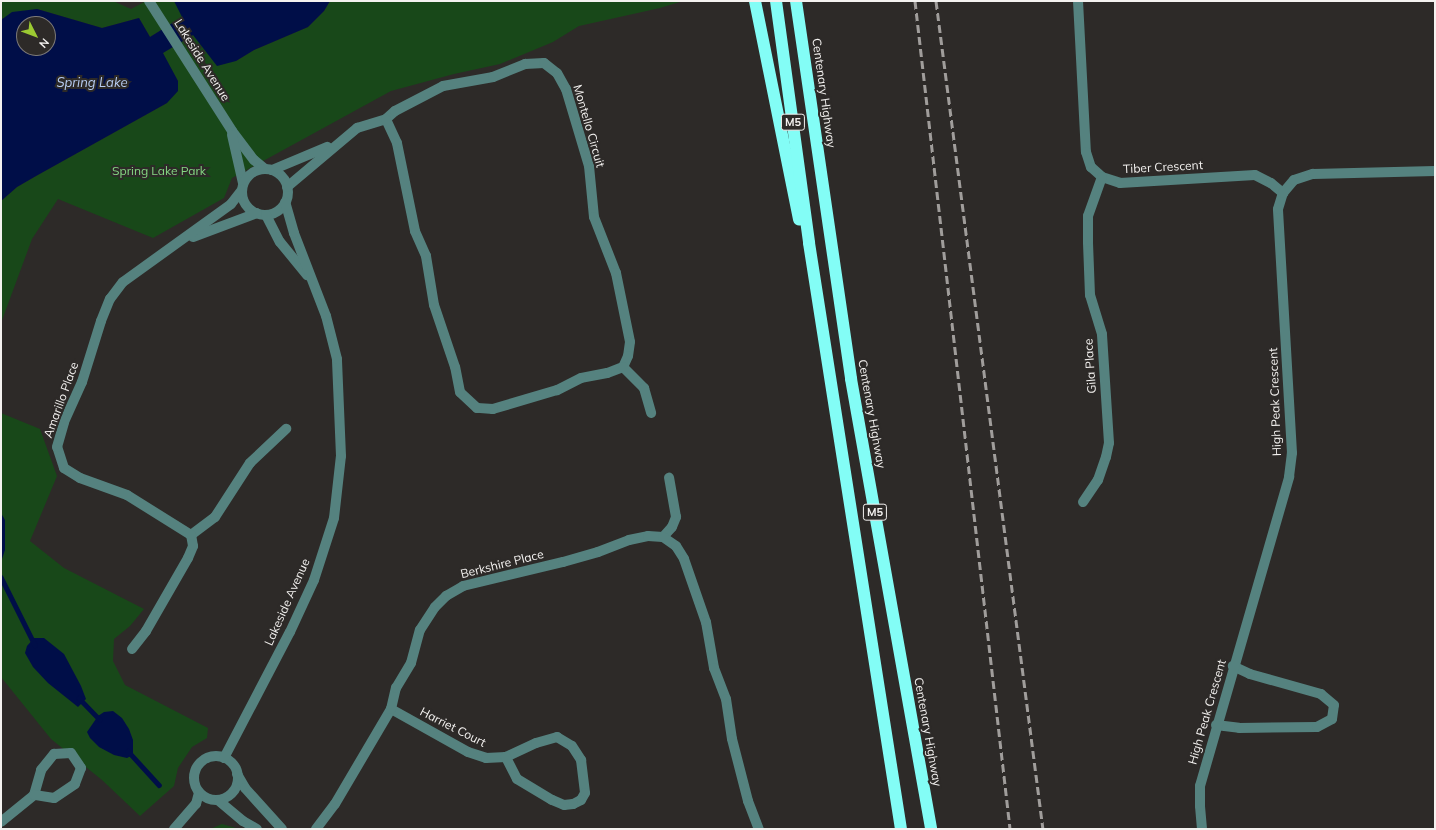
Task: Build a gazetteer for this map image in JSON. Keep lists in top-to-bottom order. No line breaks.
{"streets":{"highway":["Centenary Highway","M5"],"street":["Lakeside Avenue","Montello Circuit","Tiber Crescent","Gila Place","Amarillo Place","High Peak Crescent","Berkshire Place","Harriet Court"]},"crossings":[["Lakeside Avenue","Montello Circuit"],["Lakeside Avenue","Amarillo Place"],["Montello Circuit","Amarillo Place"],["Tiber Crescent","Gila Place"],["Tiber Crescent","High Peak Crescent"],["Berkshire Place","Harriet Court"]],"water":["Spring Lake"],"parks":["Spring Lake Park"],"north":"bottom right"}
